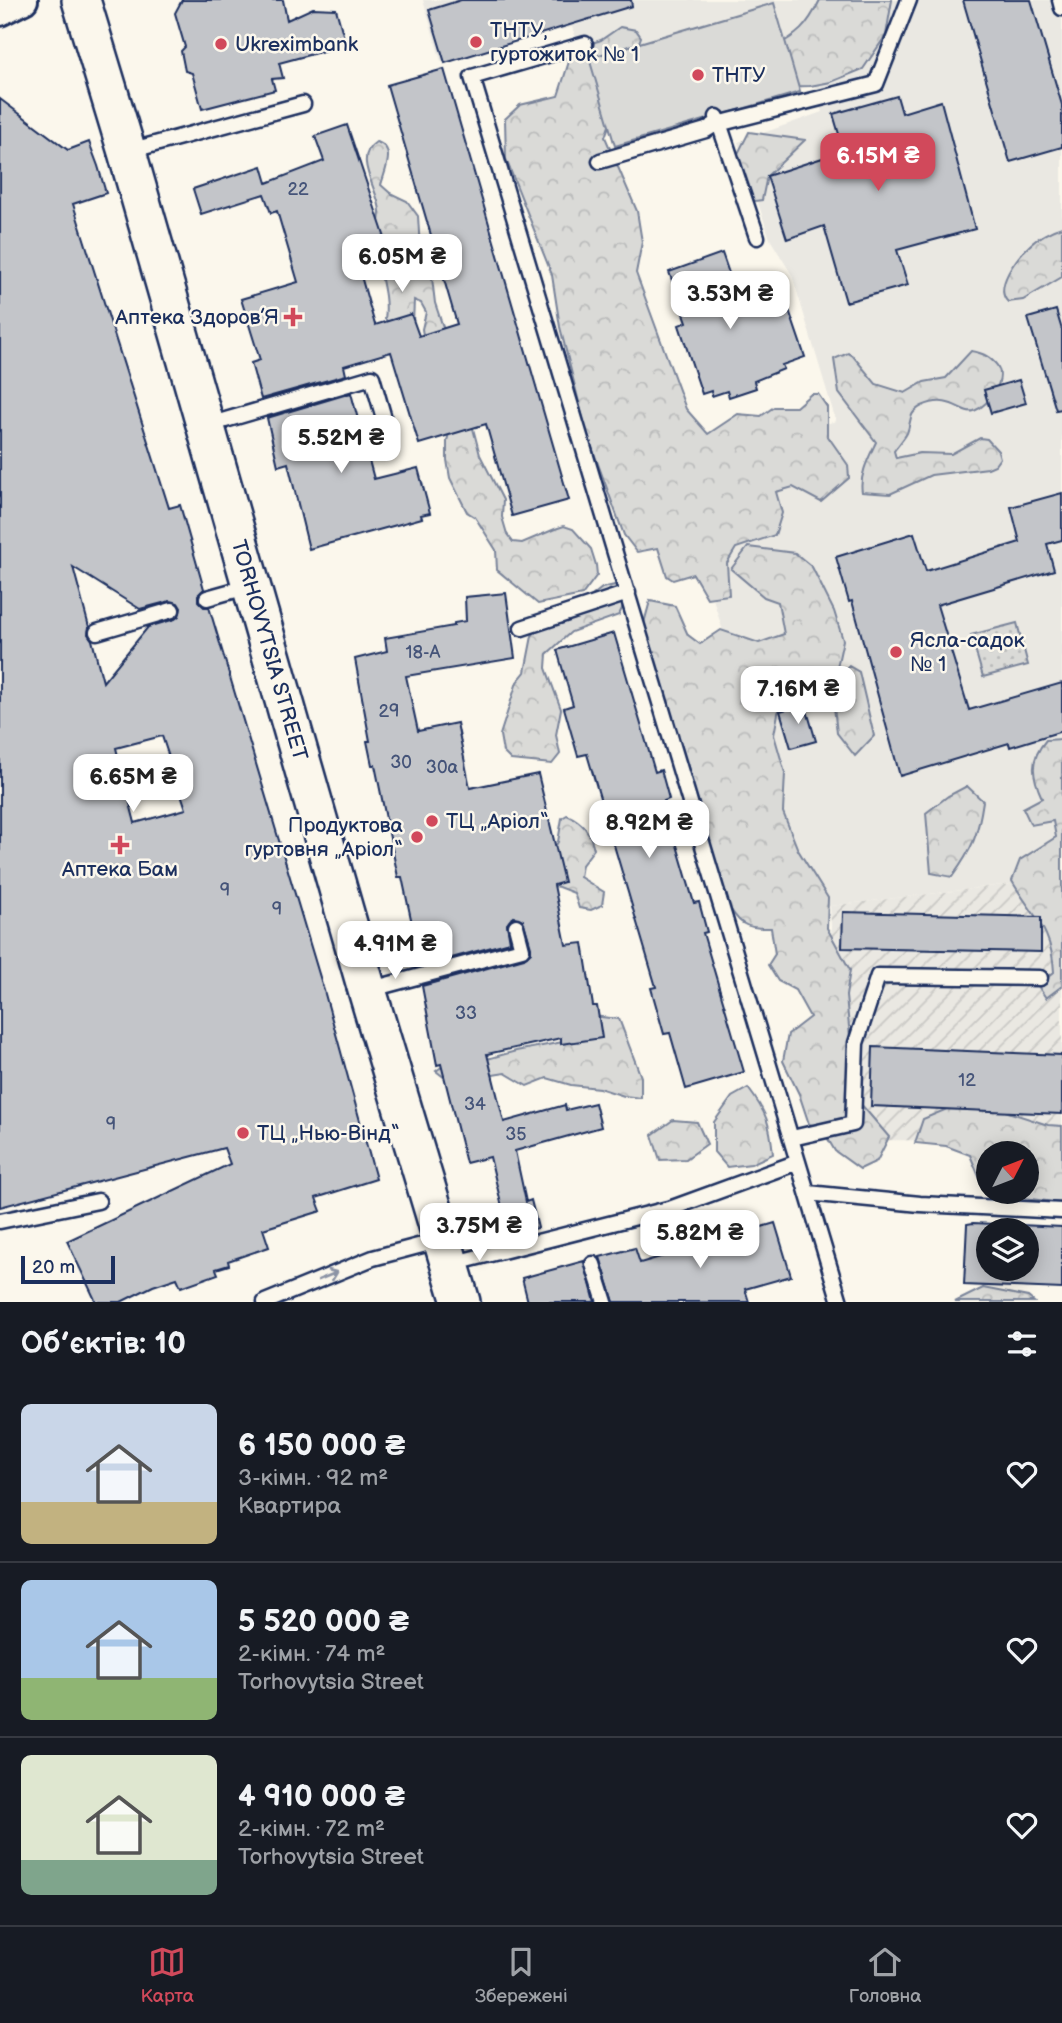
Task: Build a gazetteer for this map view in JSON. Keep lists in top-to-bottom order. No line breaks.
{"streets":{"main road":["TORHOVYTSIA STREET"]},"places":{"other":["ТНТУ, гуртожиток № 1","Ukreximbank","ТНТУ","Ясла-садок № 1","ТЦ „Аріол“","Продуктова гуртовня „Аріол“","ТЦ „Нью-Вінд“"],"health":["Аптека Здоров’Я","Аптека Бам"]},"house_numbers":["22","18-А","29","30","30а","9","9","33","12","34","9","35"],"scale_bar":"20 m","north":"top right","page":{"price":["6.15M ₴","6.05M ₴","3.53M ₴","5.52M ₴","7.16M ₴","6.65M ₴","8.92M ₴","4.91M ₴","3.75M ₴","5.82M ₴"],"scale":"20 m","heading":"Об’єктів: 10","list":[{"name":"6 150 000 ₴","note":"3-кімн. · 92 m² · Квартира"},{"name":"5 520 000 ₴","note":"2-кімн. · 74 m² · Torhovytsia Street"},{"name":"4 910 000 ₴","note":"2-кімн. · 72 m² · Torhovytsia Street"}],"tabs":["Карта","Збережені","Головна"]}}
